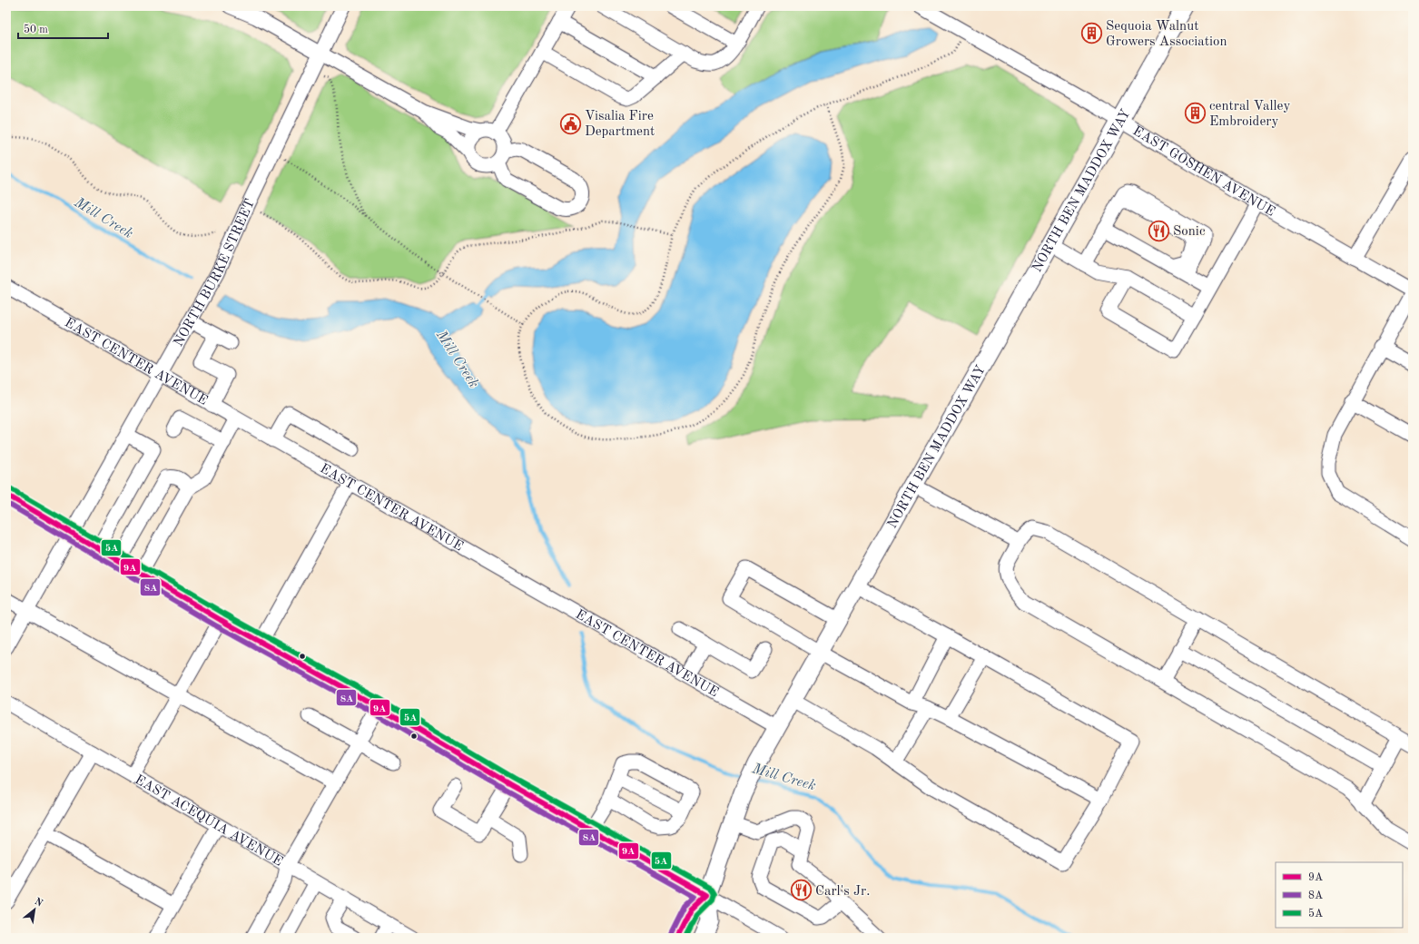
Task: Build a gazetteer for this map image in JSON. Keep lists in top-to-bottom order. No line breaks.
{"streets":{"main road":["NORTH BEN MADDOX WAY"],"street":["EAST GOSHEN AVENUE","NORTH BURKE STREET","EAST CENTER AVENUE","EAST ACEQUIA AVENUE"]},"crossings":[["EAST GOSHEN AVENUE","NORTH BEN MADDOX WAY"],["NORTH BEN MADDOX WAY","EAST CENTER AVENUE"],["NORTH BURKE STREET","EAST CENTER AVENUE"]],"water":["Mill Creek"],"places":{"building":["Sequoia Walnut Growers Association","central Valley Embroidery"],"public building":["Visalia Fire Department"],"restaurant":["Sonic","Carl's Jr."]},"lines":["transit line 5A","transit line 9A","transit line 8A"],"legend":["9A","8A","5A"],"scale_bar":"50 m","north":"top right"}
